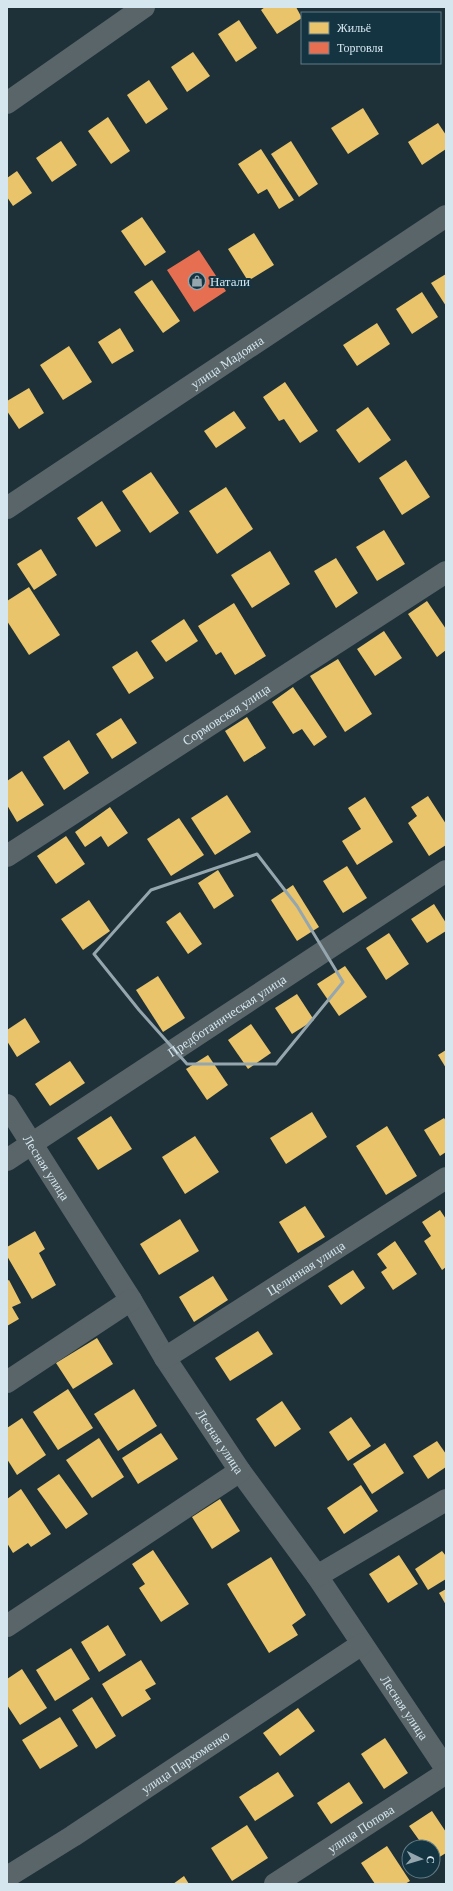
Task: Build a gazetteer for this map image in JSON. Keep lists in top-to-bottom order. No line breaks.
{"streets":{"street":["улица Мадояна","Сормовская улица","Предботаническая улица","Лесная улица","Целинная улица","улица Пархоменко","улица Попова"]},"crossings":[["Предботаническая улица","Лесная улица"],["Лесная улица","Целинная улица"],["Лесная улица","улица Пархоменко"]],"places":{"shop":["Натали"]},"legend":["Жильё","Торговля"],"north":"right"}
